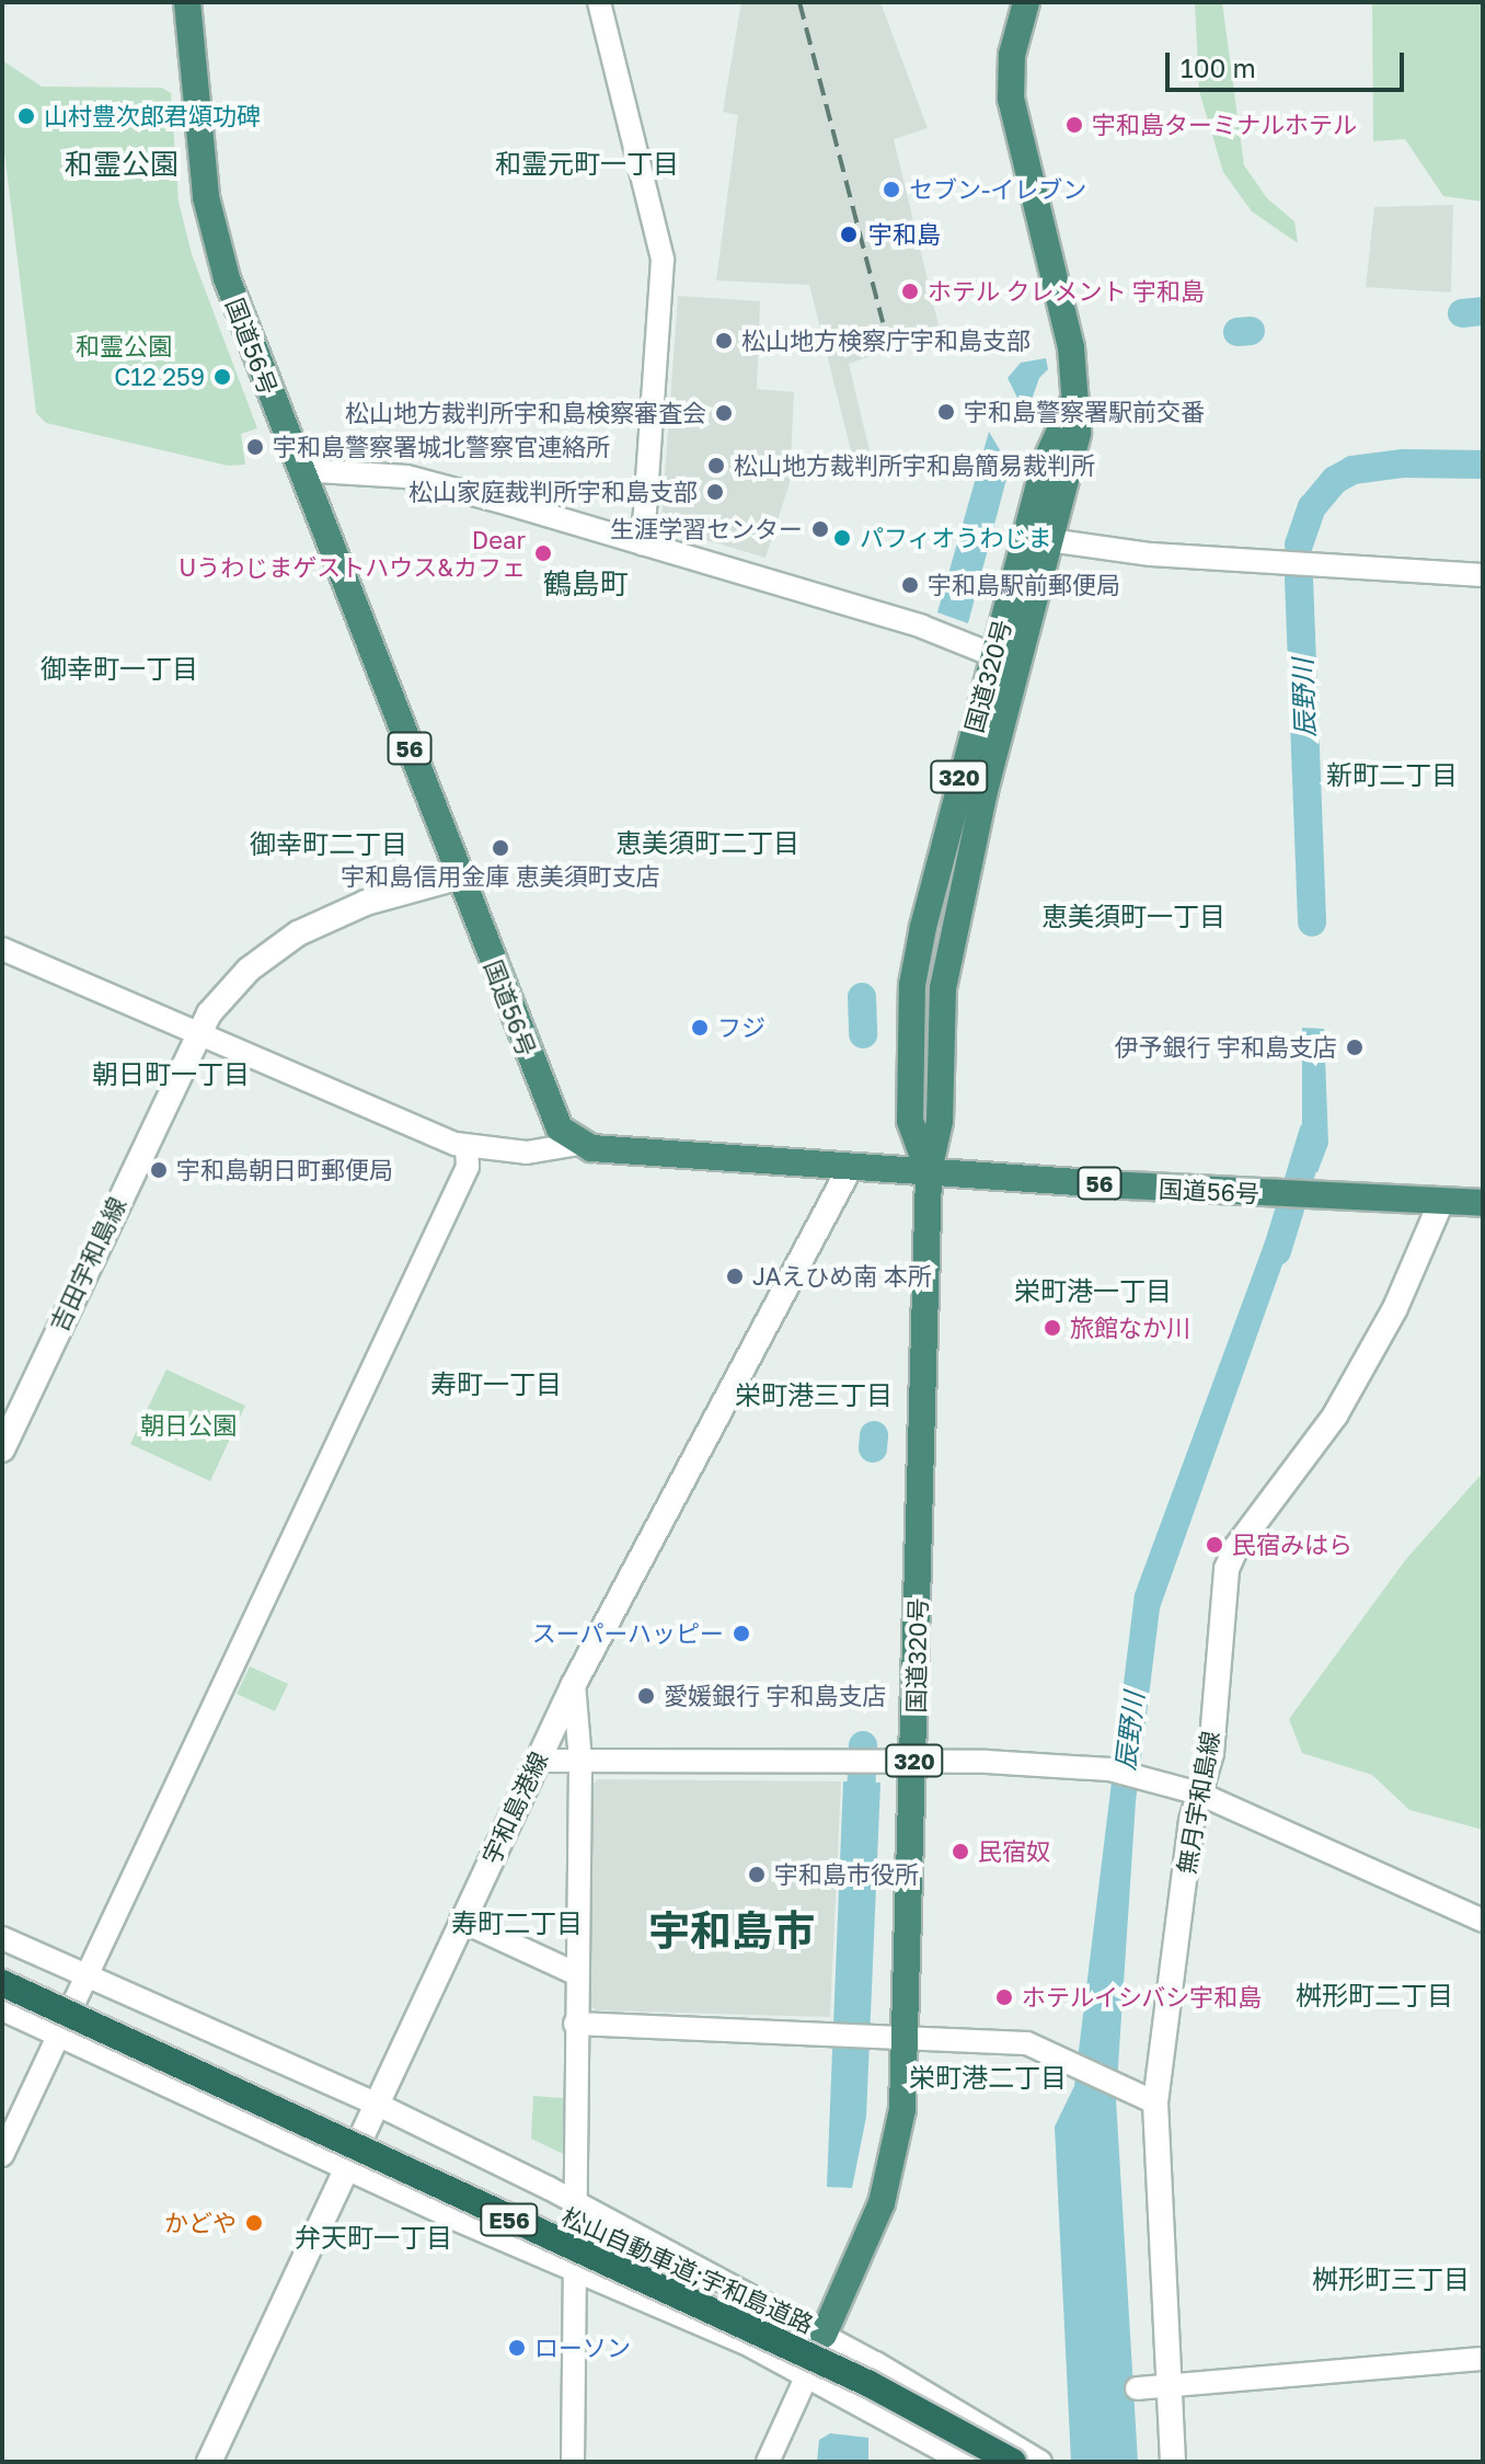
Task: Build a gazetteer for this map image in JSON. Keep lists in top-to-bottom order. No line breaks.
{"streets":{"highway":["国道56号","国道320号","56","320","E56","松山自動車道;宇和島道路"],"main road":["吉田宇和島線","無月宇和島線","宇和島港線"]},"crossings":[["国道56号","国道320号"],["国道56号","吉田宇和島線"],["国道56号","無月宇和島線"],["国道56号","宇和島港線"]],"districts":["和霊元町一丁目","和霊公園","鶴島町","御幸町一丁目","新町二丁目","恵美須町二丁目","御幸町二丁目","恵美須町一丁目","朝日町一丁目","栄町港一丁目","寿町一丁目","栄町港三丁目","寿町二丁目","宇和島市","桝形町二丁目","栄町港二丁目","弁天町一丁目","桝形町三丁目"],"water":["辰野川"],"parks":["和霊公園","朝日公園"],"places":["山村豊次郎君頌功碑","宇和島ターミナルホテル","セブン-イレブン","宇和島","ホテル クレメント 宇和島","松山地方検察庁宇和島支部","C12 259","宇和島警察署駅前交番","松山地方裁判所宇和島検察審査会","宇和島警察署城北警察官連絡所","松山地方裁判所宇和島簡易裁判所","松山家庭裁判所宇和島支部","生涯学習センター","パフィオうわじま","Dear Uうわじまゲストハウス&カフェ","宇和島駅前郵便局","宇和島信用金庫 恵美須町支店","フジ","伊予銀行 宇和島支店","宇和島朝日町郵便局","JAえひめ南 本所","旅館なか川","民宿みはら","スーパーハッピー","愛媛銀行 宇和島支店","民宿奴","宇和島市役所","ホテルイシバシ宇和島","かどや","ローソン"],"scale_bar":"100 m"}
